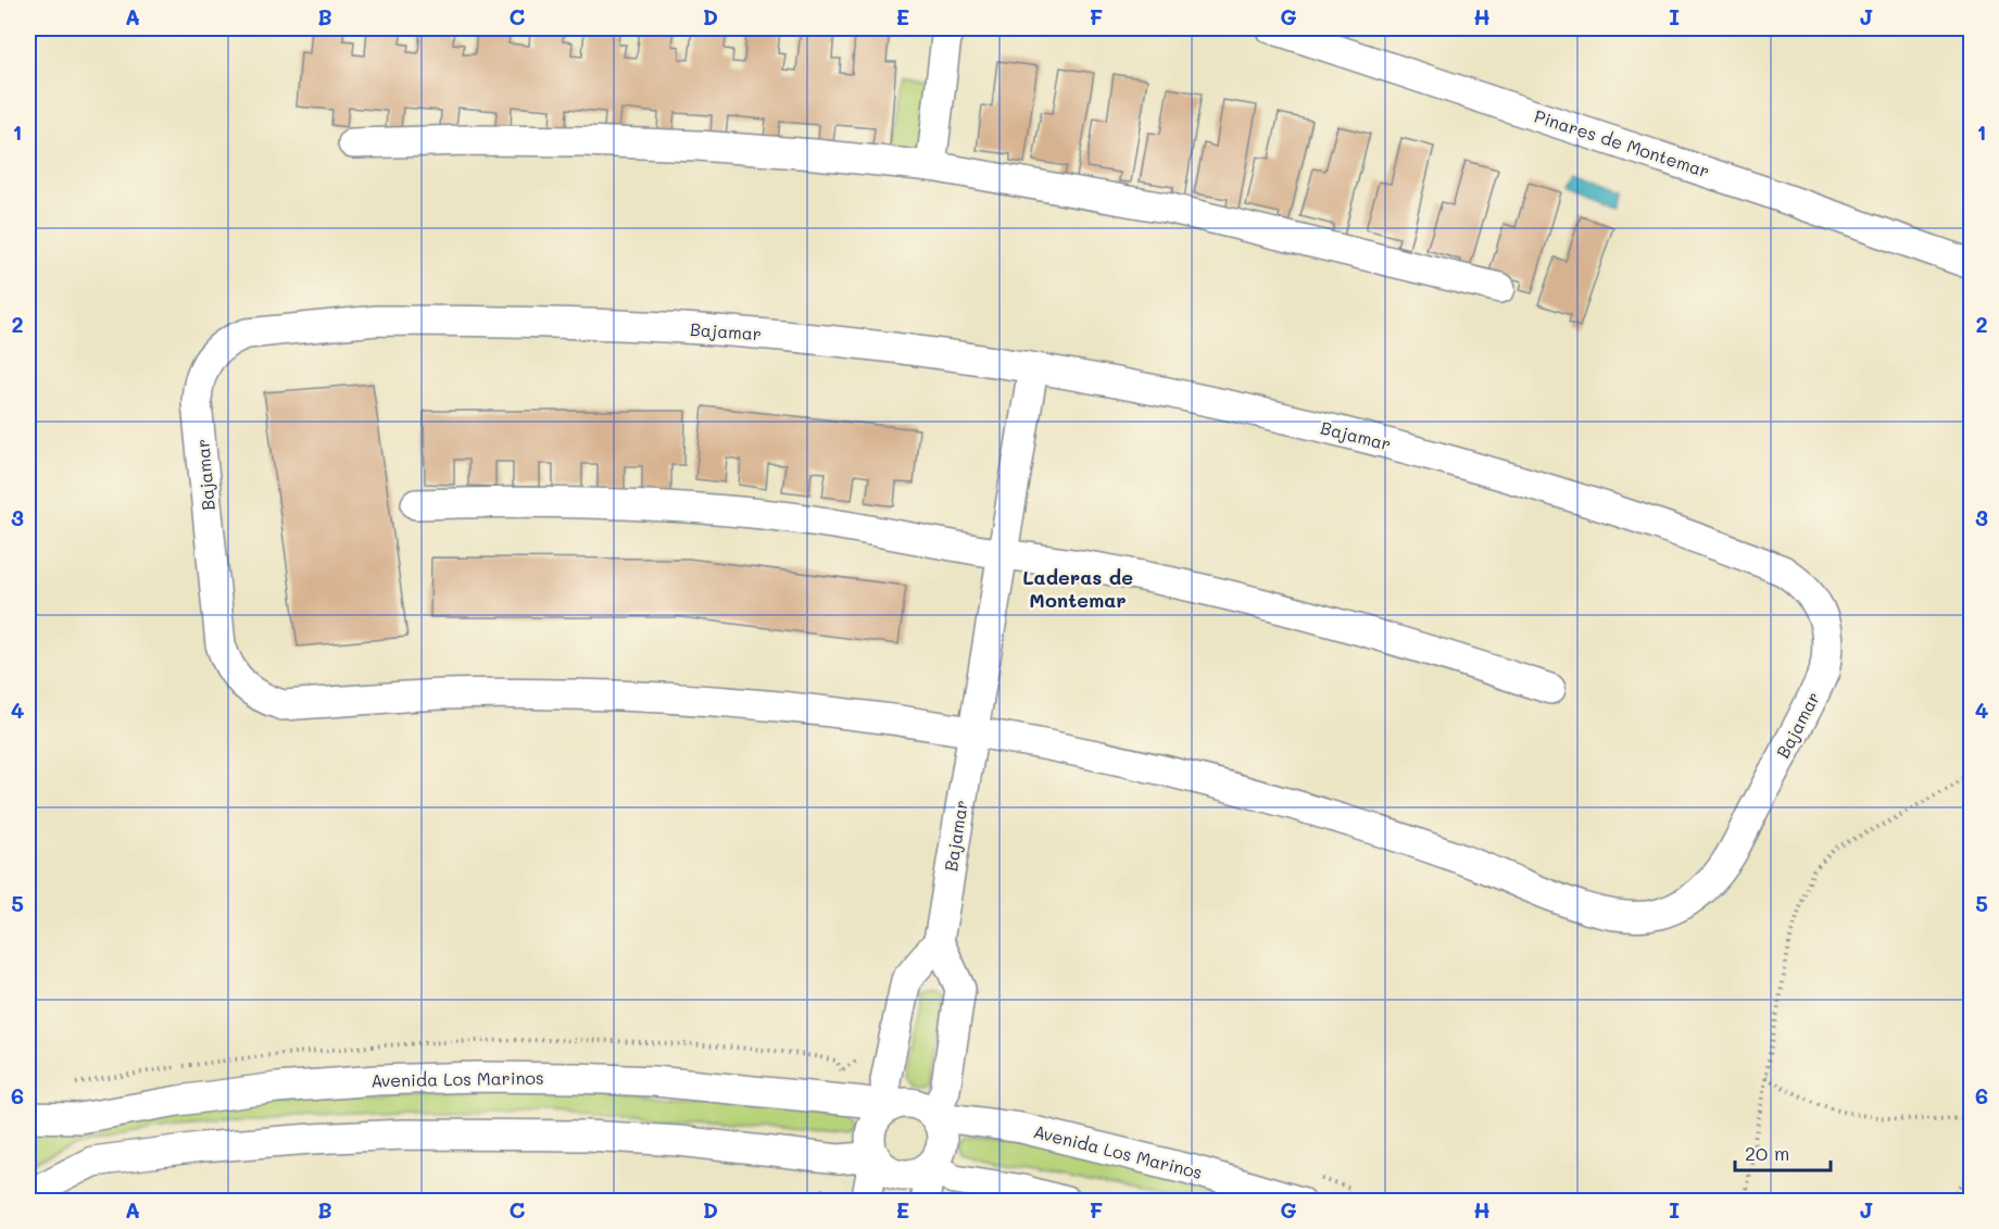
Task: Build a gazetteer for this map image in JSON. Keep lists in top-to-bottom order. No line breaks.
{"streets":{"street":["Pinares de Montemar","Bajamar","Avenida Los Marinos"]},"districts":["Laderas de Montemar"],"scale_bar":"20 m","grid":{"columns":["A","B","C","D","E","F","G","H","I","J"],"rows":["1","2","3","4","5","6"]}}
